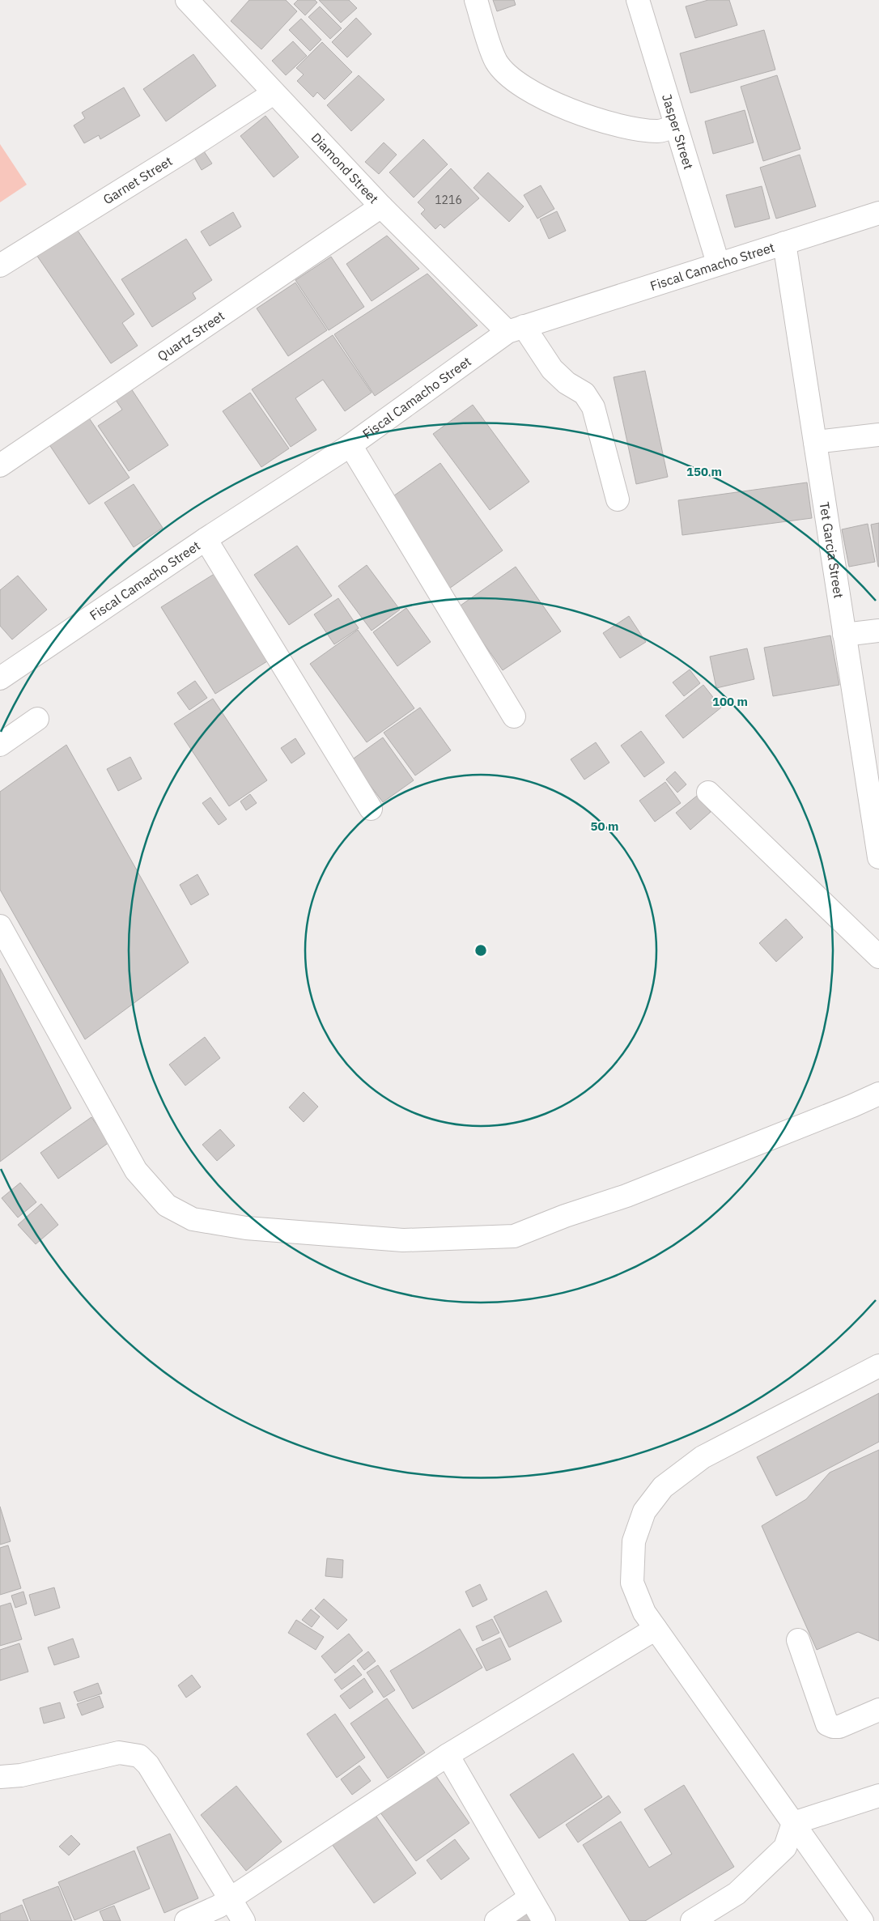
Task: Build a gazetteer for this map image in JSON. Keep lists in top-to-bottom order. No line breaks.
{"streets":{"street":["Jasper Street","Diamond Street","Garnet Street","Fiscal Camacho Street","Quartz Street","Tet Garcia Street"]},"crossings":[["Jasper Street","Fiscal Camacho Street"],["Diamond Street","Garnet Street"],["Diamond Street","Fiscal Camacho Street"],["Diamond Street","Quartz Street"],["Fiscal Camacho Street","Tet Garcia Street"]],"house_numbers":["1216"],"rings":["150 m","100 m","50 m"]}
